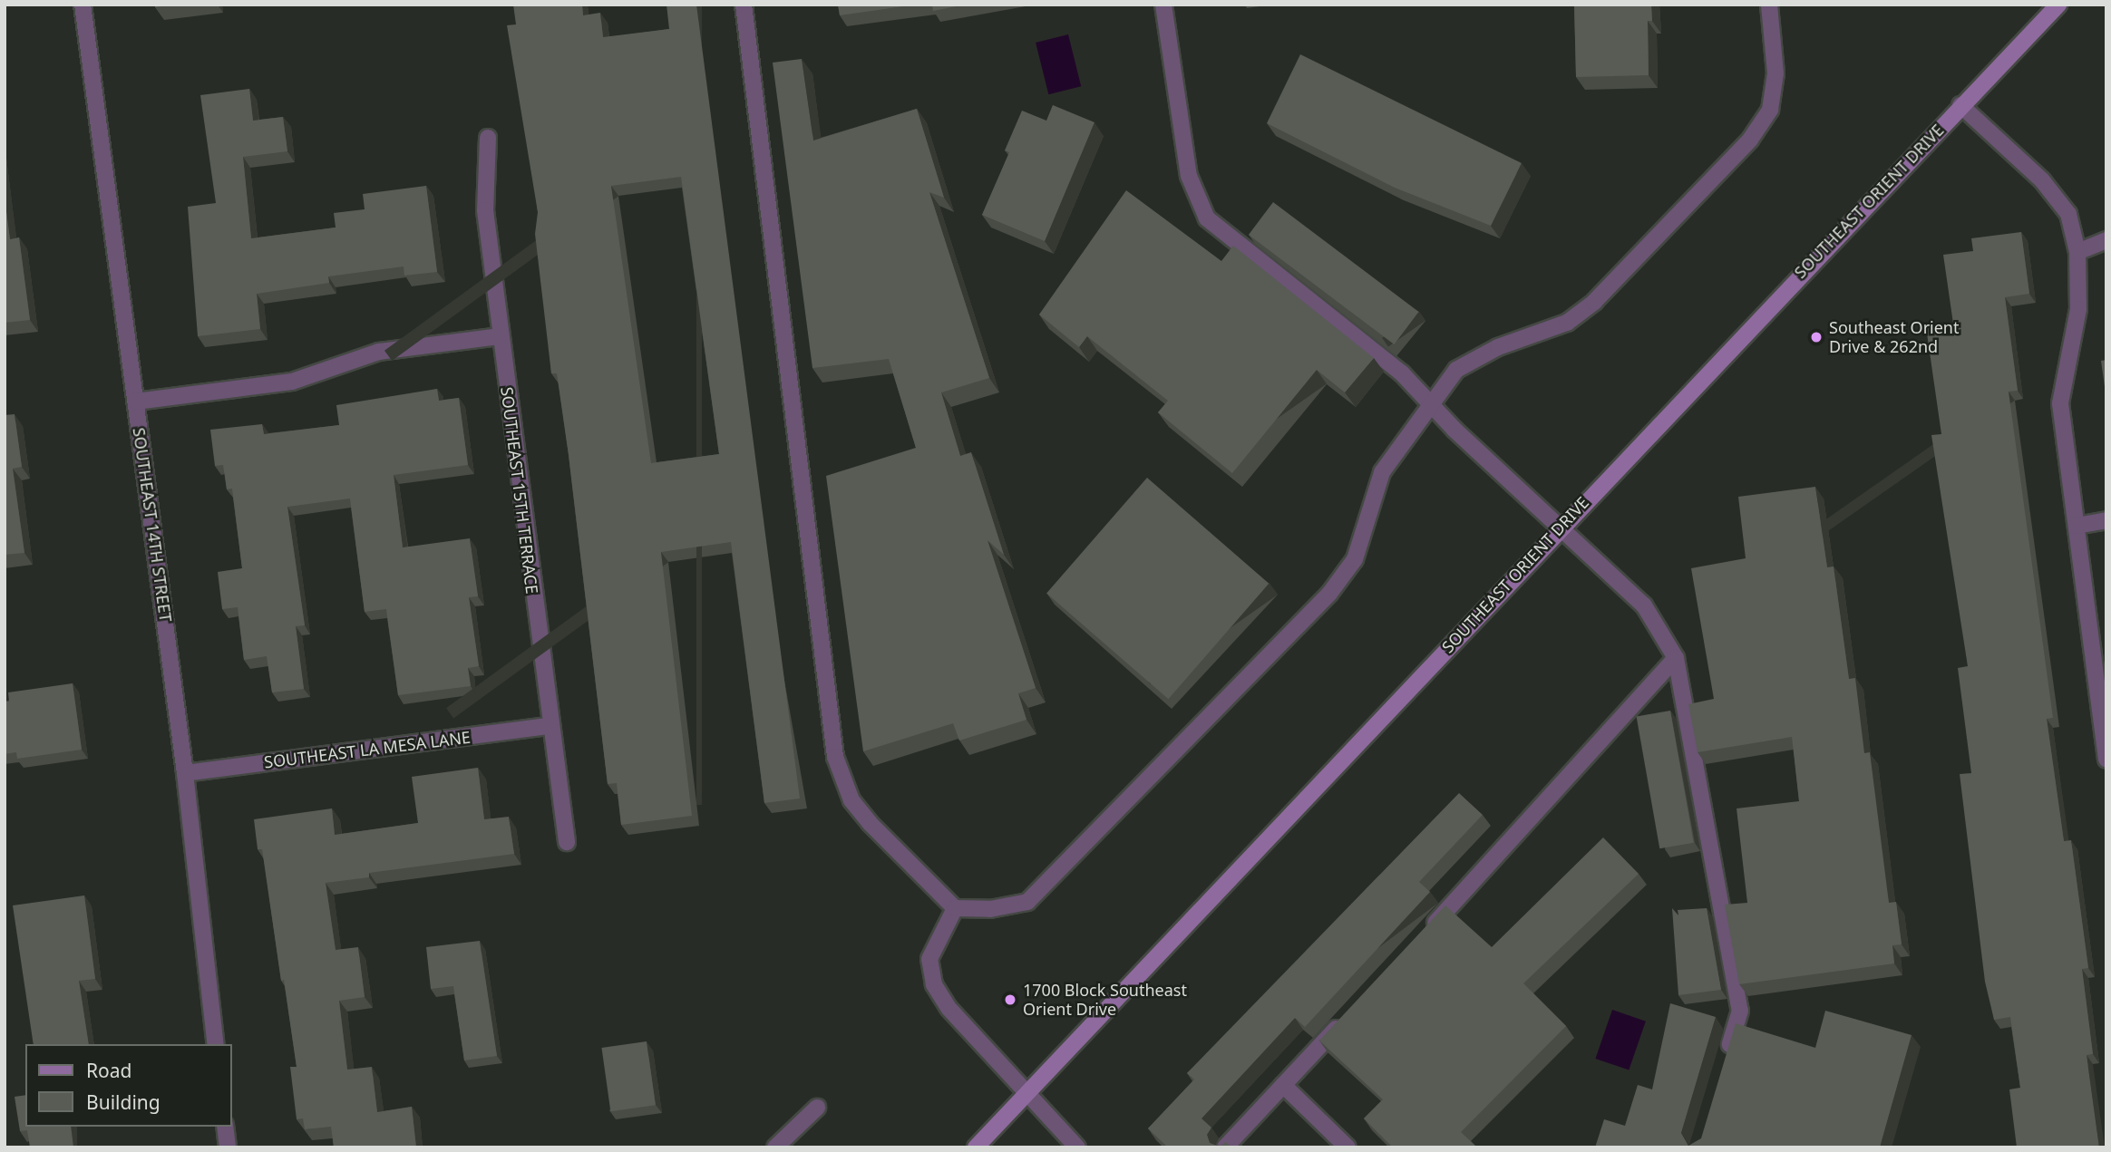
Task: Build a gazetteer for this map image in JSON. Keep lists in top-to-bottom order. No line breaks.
{"streets":{"main road":["SOUTHEAST ORIENT DRIVE"],"street":["SOUTHEAST 15TH TERRACE","SOUTHEAST 14TH STREET","SOUTHEAST LA MESA LANE"]},"crossings":[["SOUTHEAST 15TH TERRACE","SOUTHEAST LA MESA LANE"],["SOUTHEAST 14TH STREET","SOUTHEAST LA MESA LANE"]],"places":["Southeast Orient Drive & 262nd","1700 Block Southeast Orient Drive"],"legend":["Road","Building"]}
